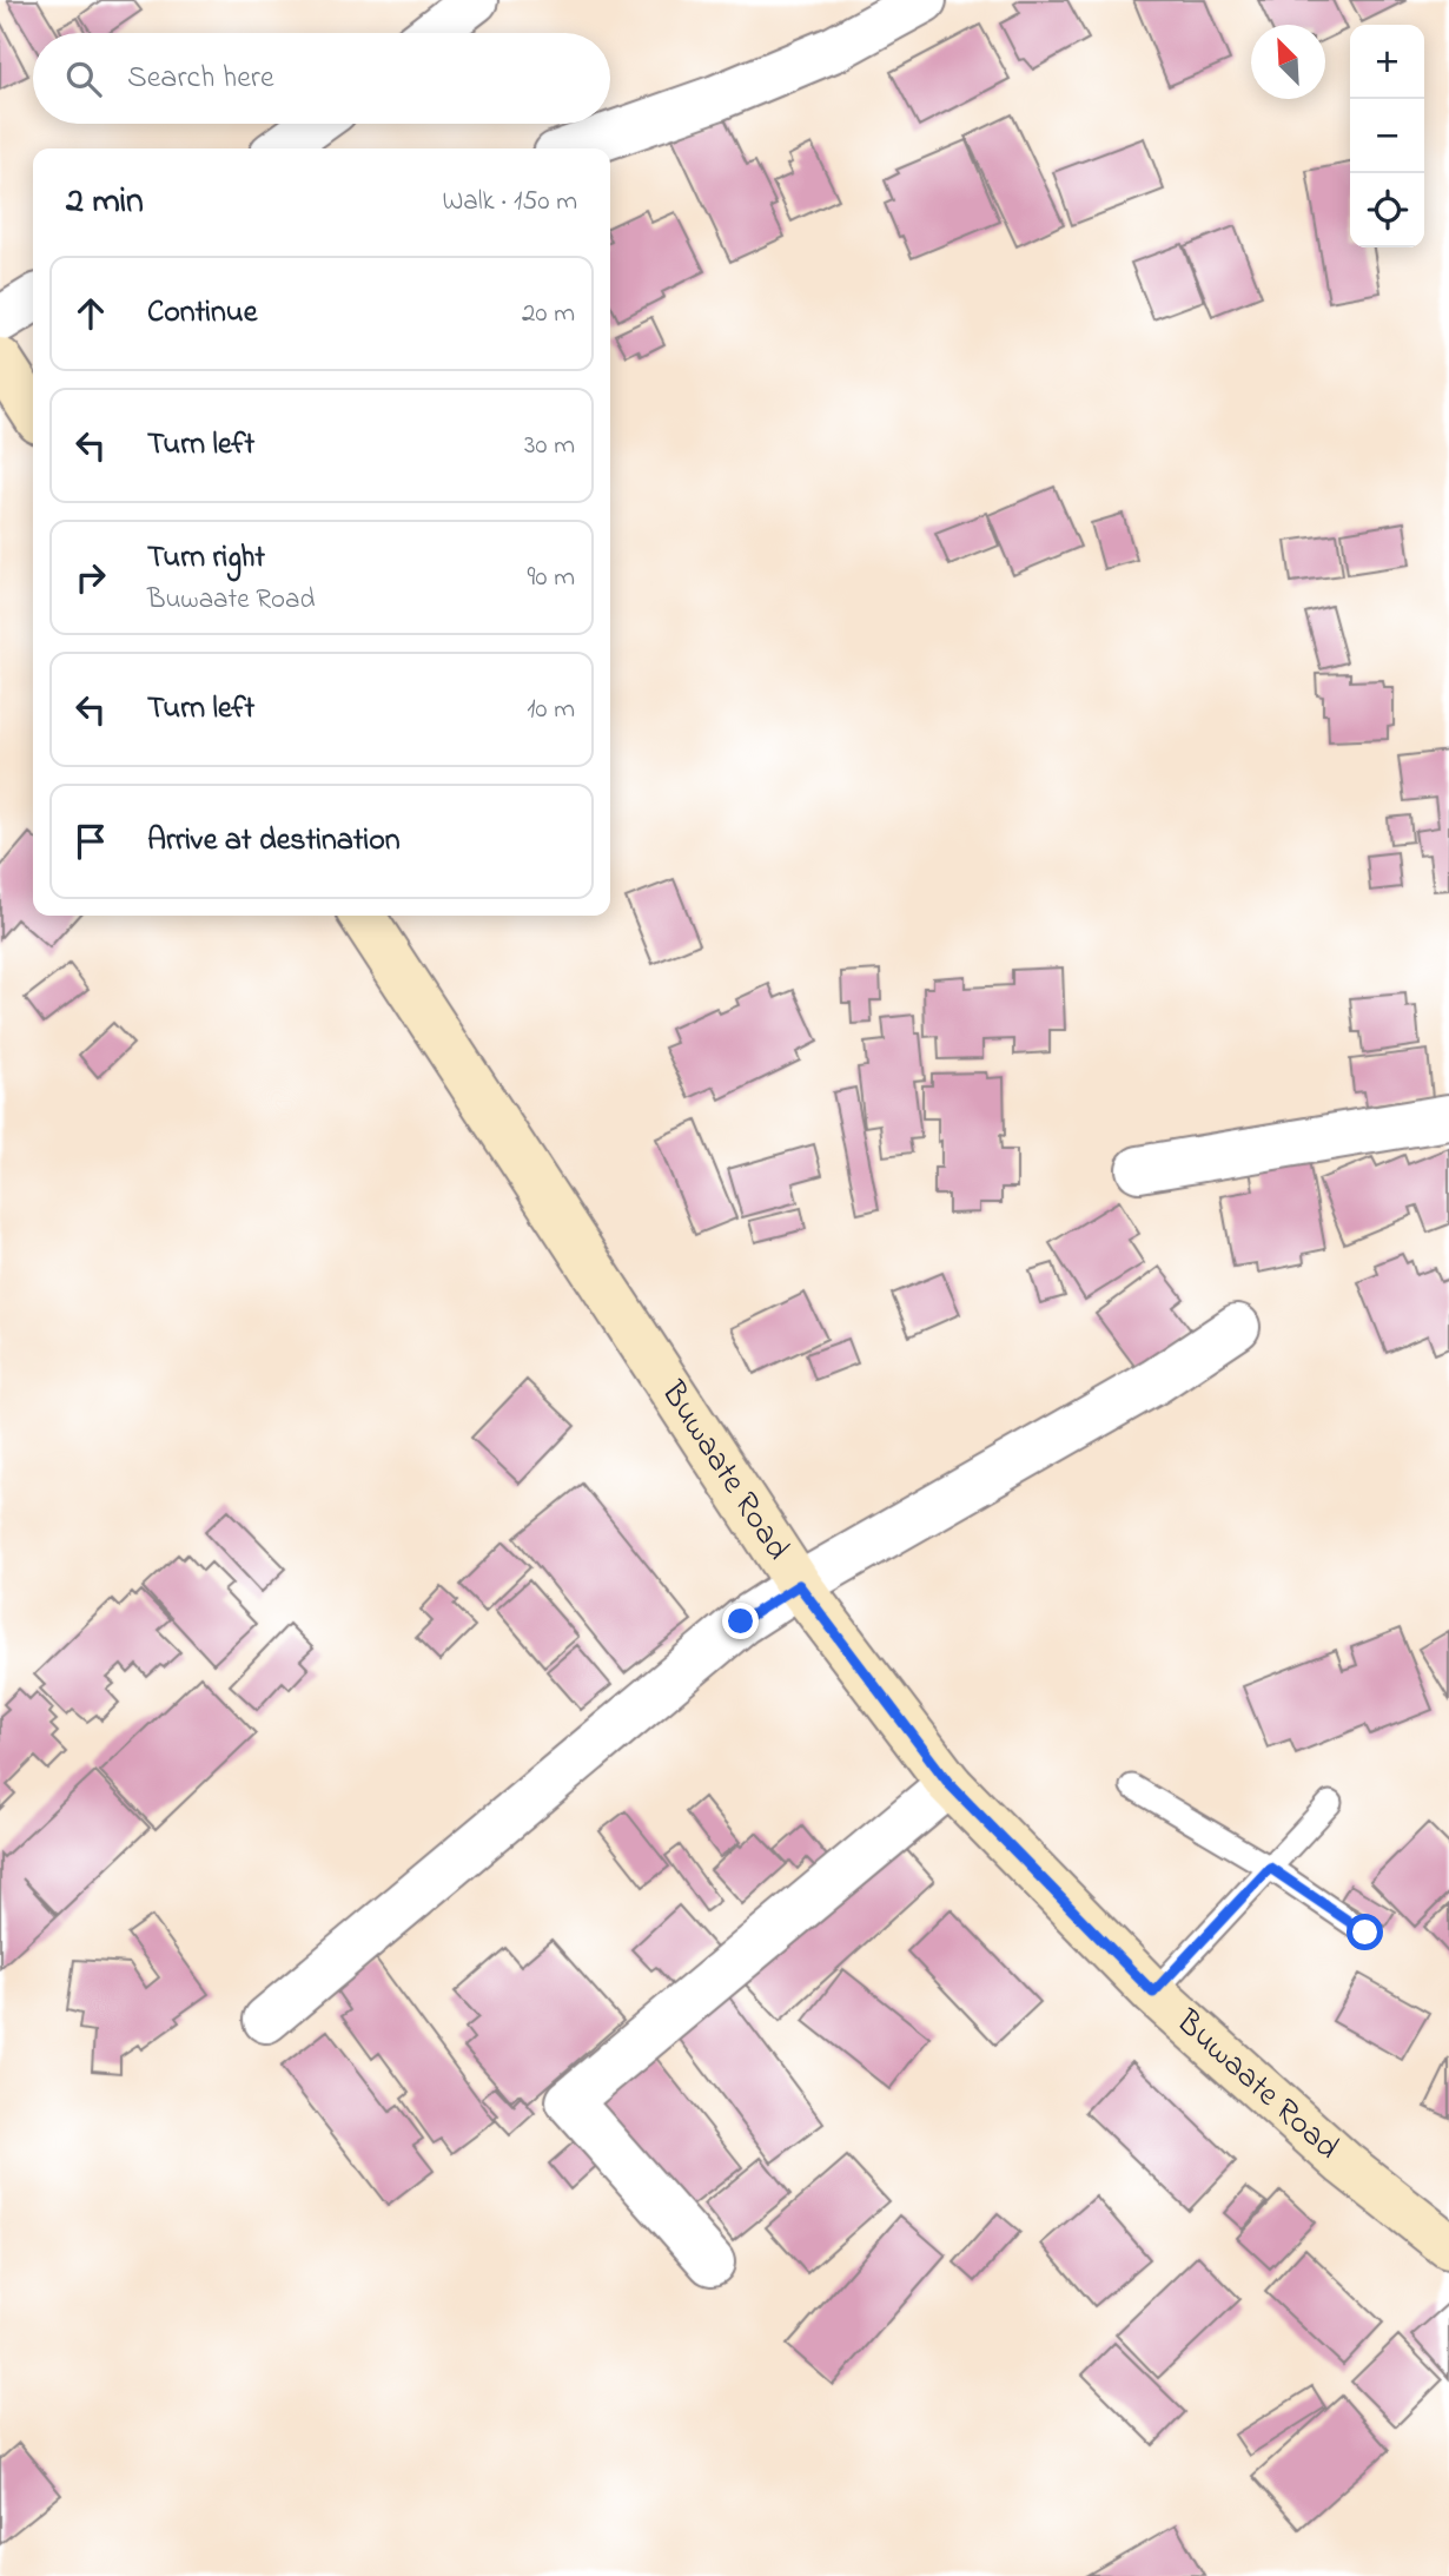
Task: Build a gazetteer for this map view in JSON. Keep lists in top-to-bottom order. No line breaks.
{"streets":{"street":["Buwaate Road"]},"north":"top left","page":{"map_buttons":["+","−"],"search":"Search here","heading":["2 min","Walk · 150 m"],"list":[["Continue","20 m"],["Turn left","30 m"],["Turn right","Buwaate Road","90 m"],["Turn left","10 m"],"Arrive at destination"]}}
